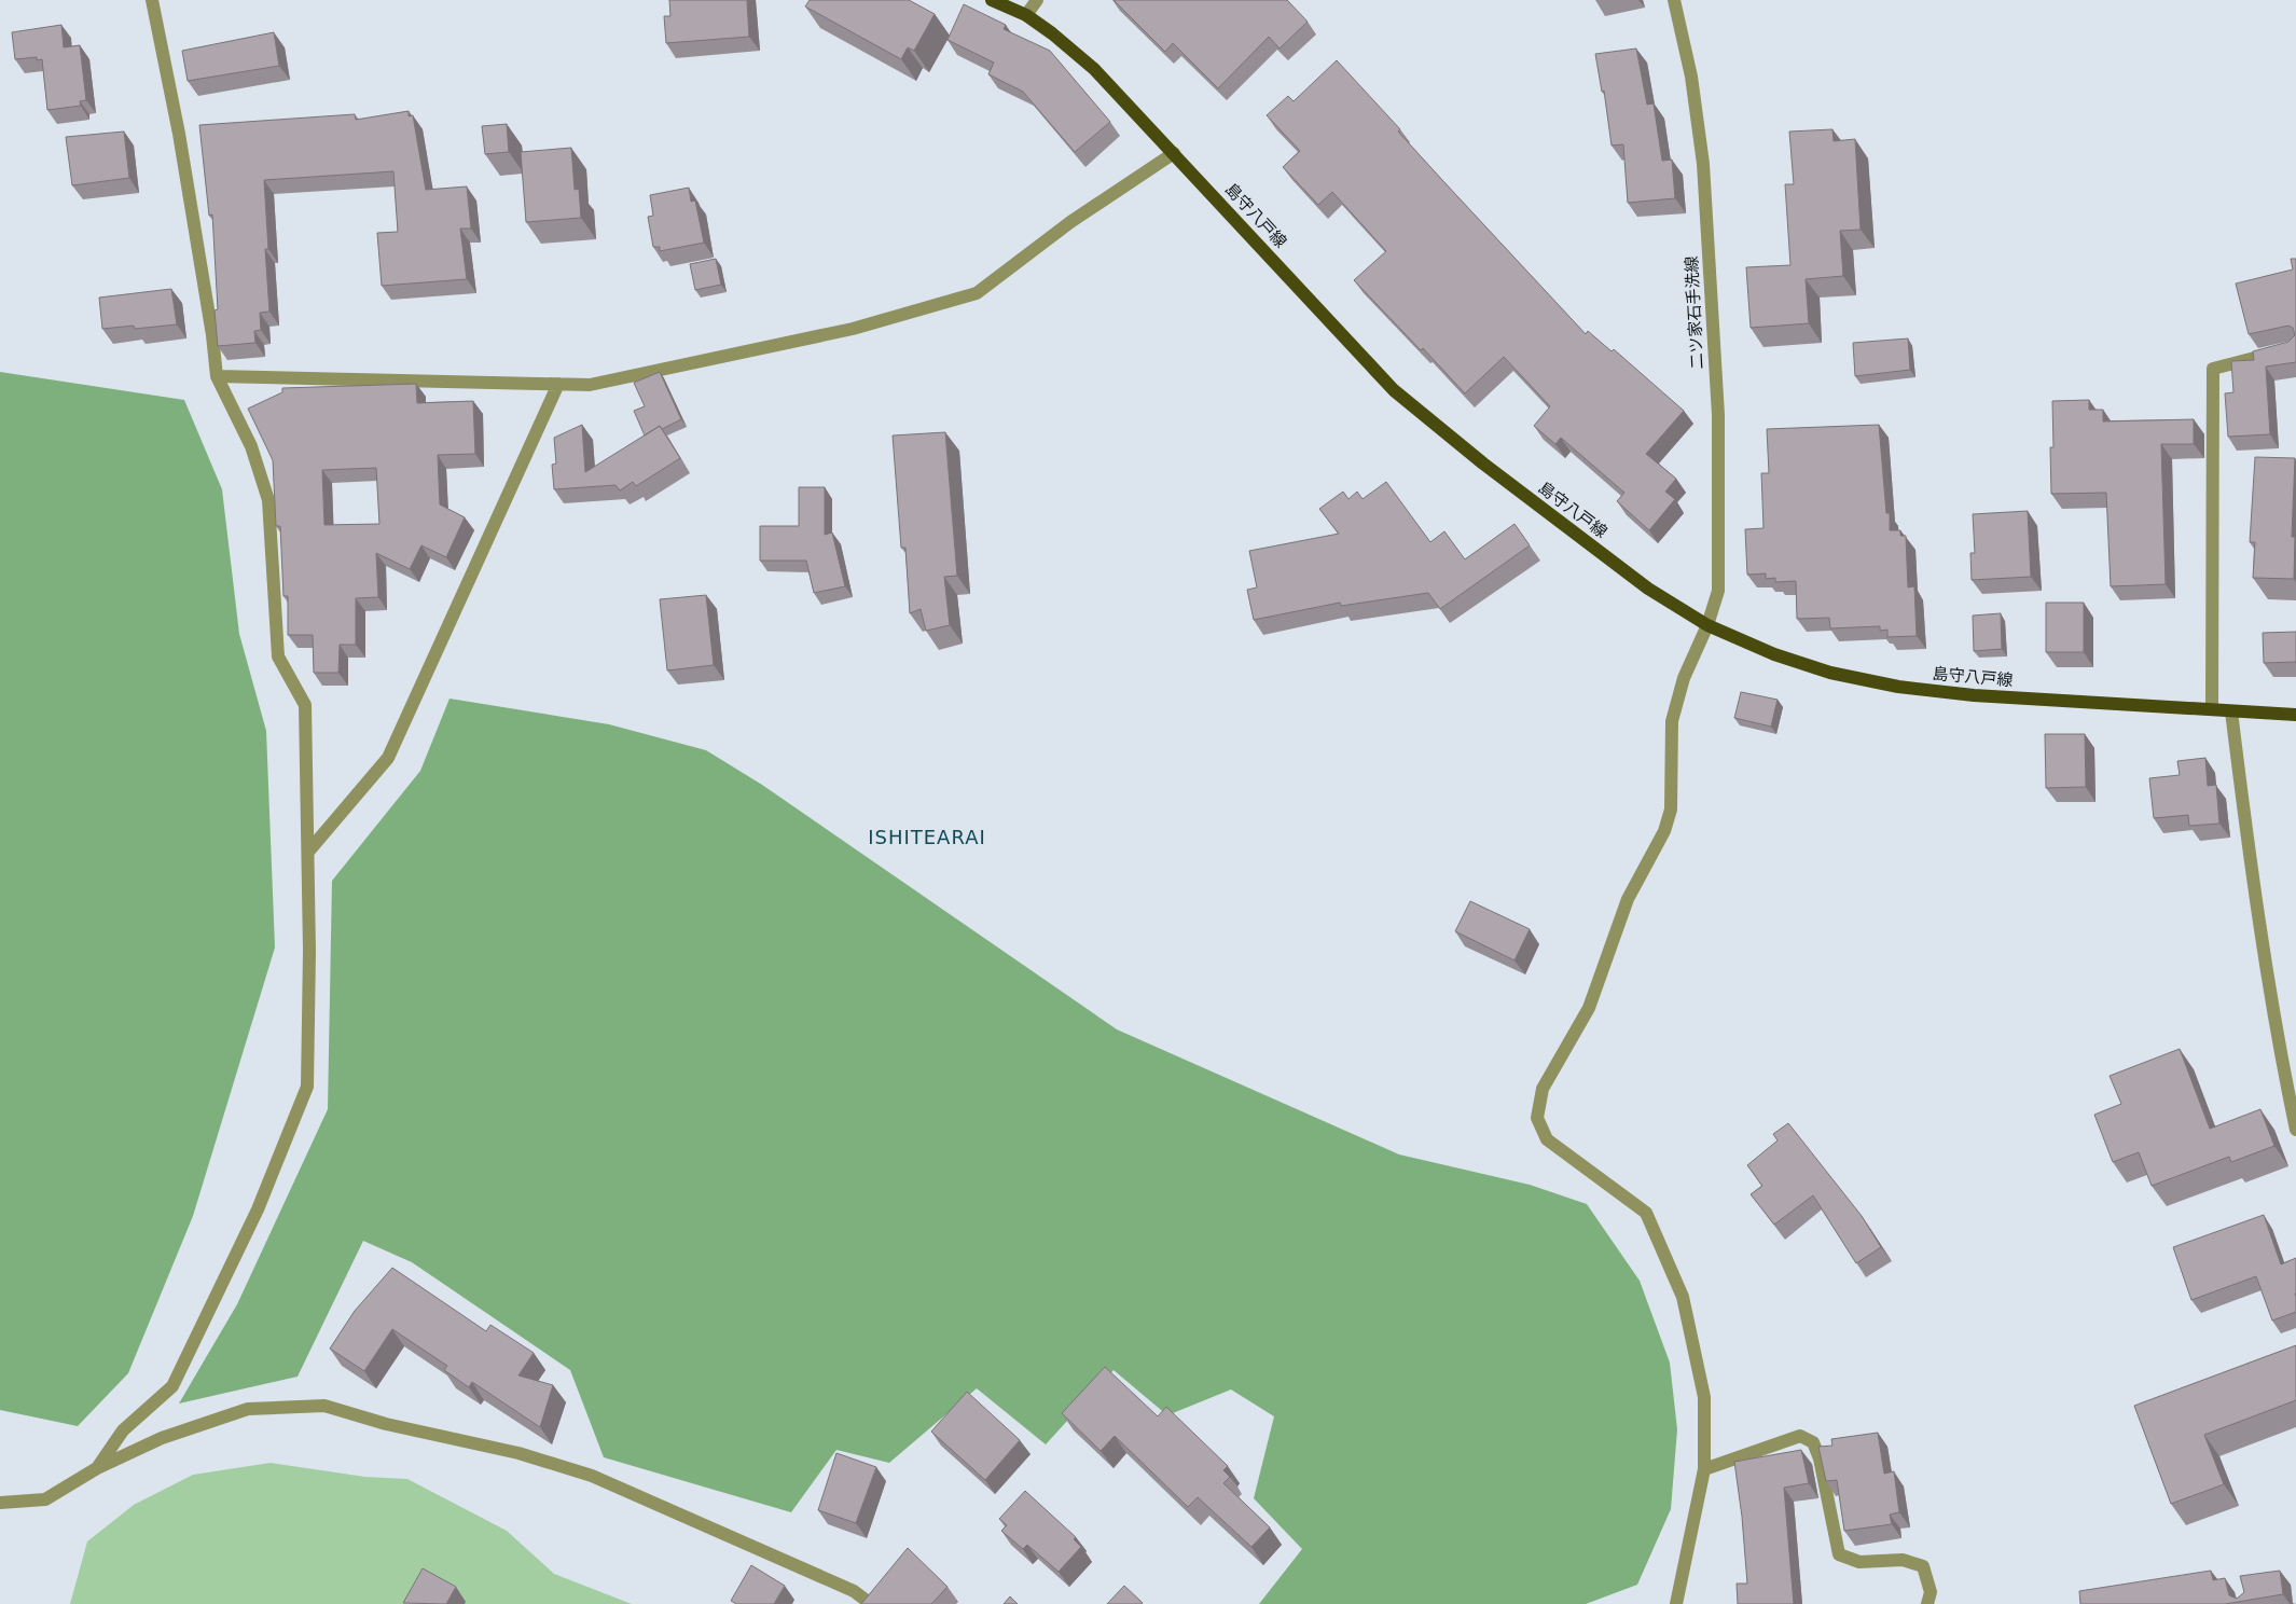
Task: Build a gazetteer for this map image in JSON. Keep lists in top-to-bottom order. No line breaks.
{"streets":{"main road":["島守八戸線"],"street":["二ツ家石手洗線"]},"crossings":[["島守八戸線","二ツ家石手洗線"]],"districts":["ISHITEARAI"]}
